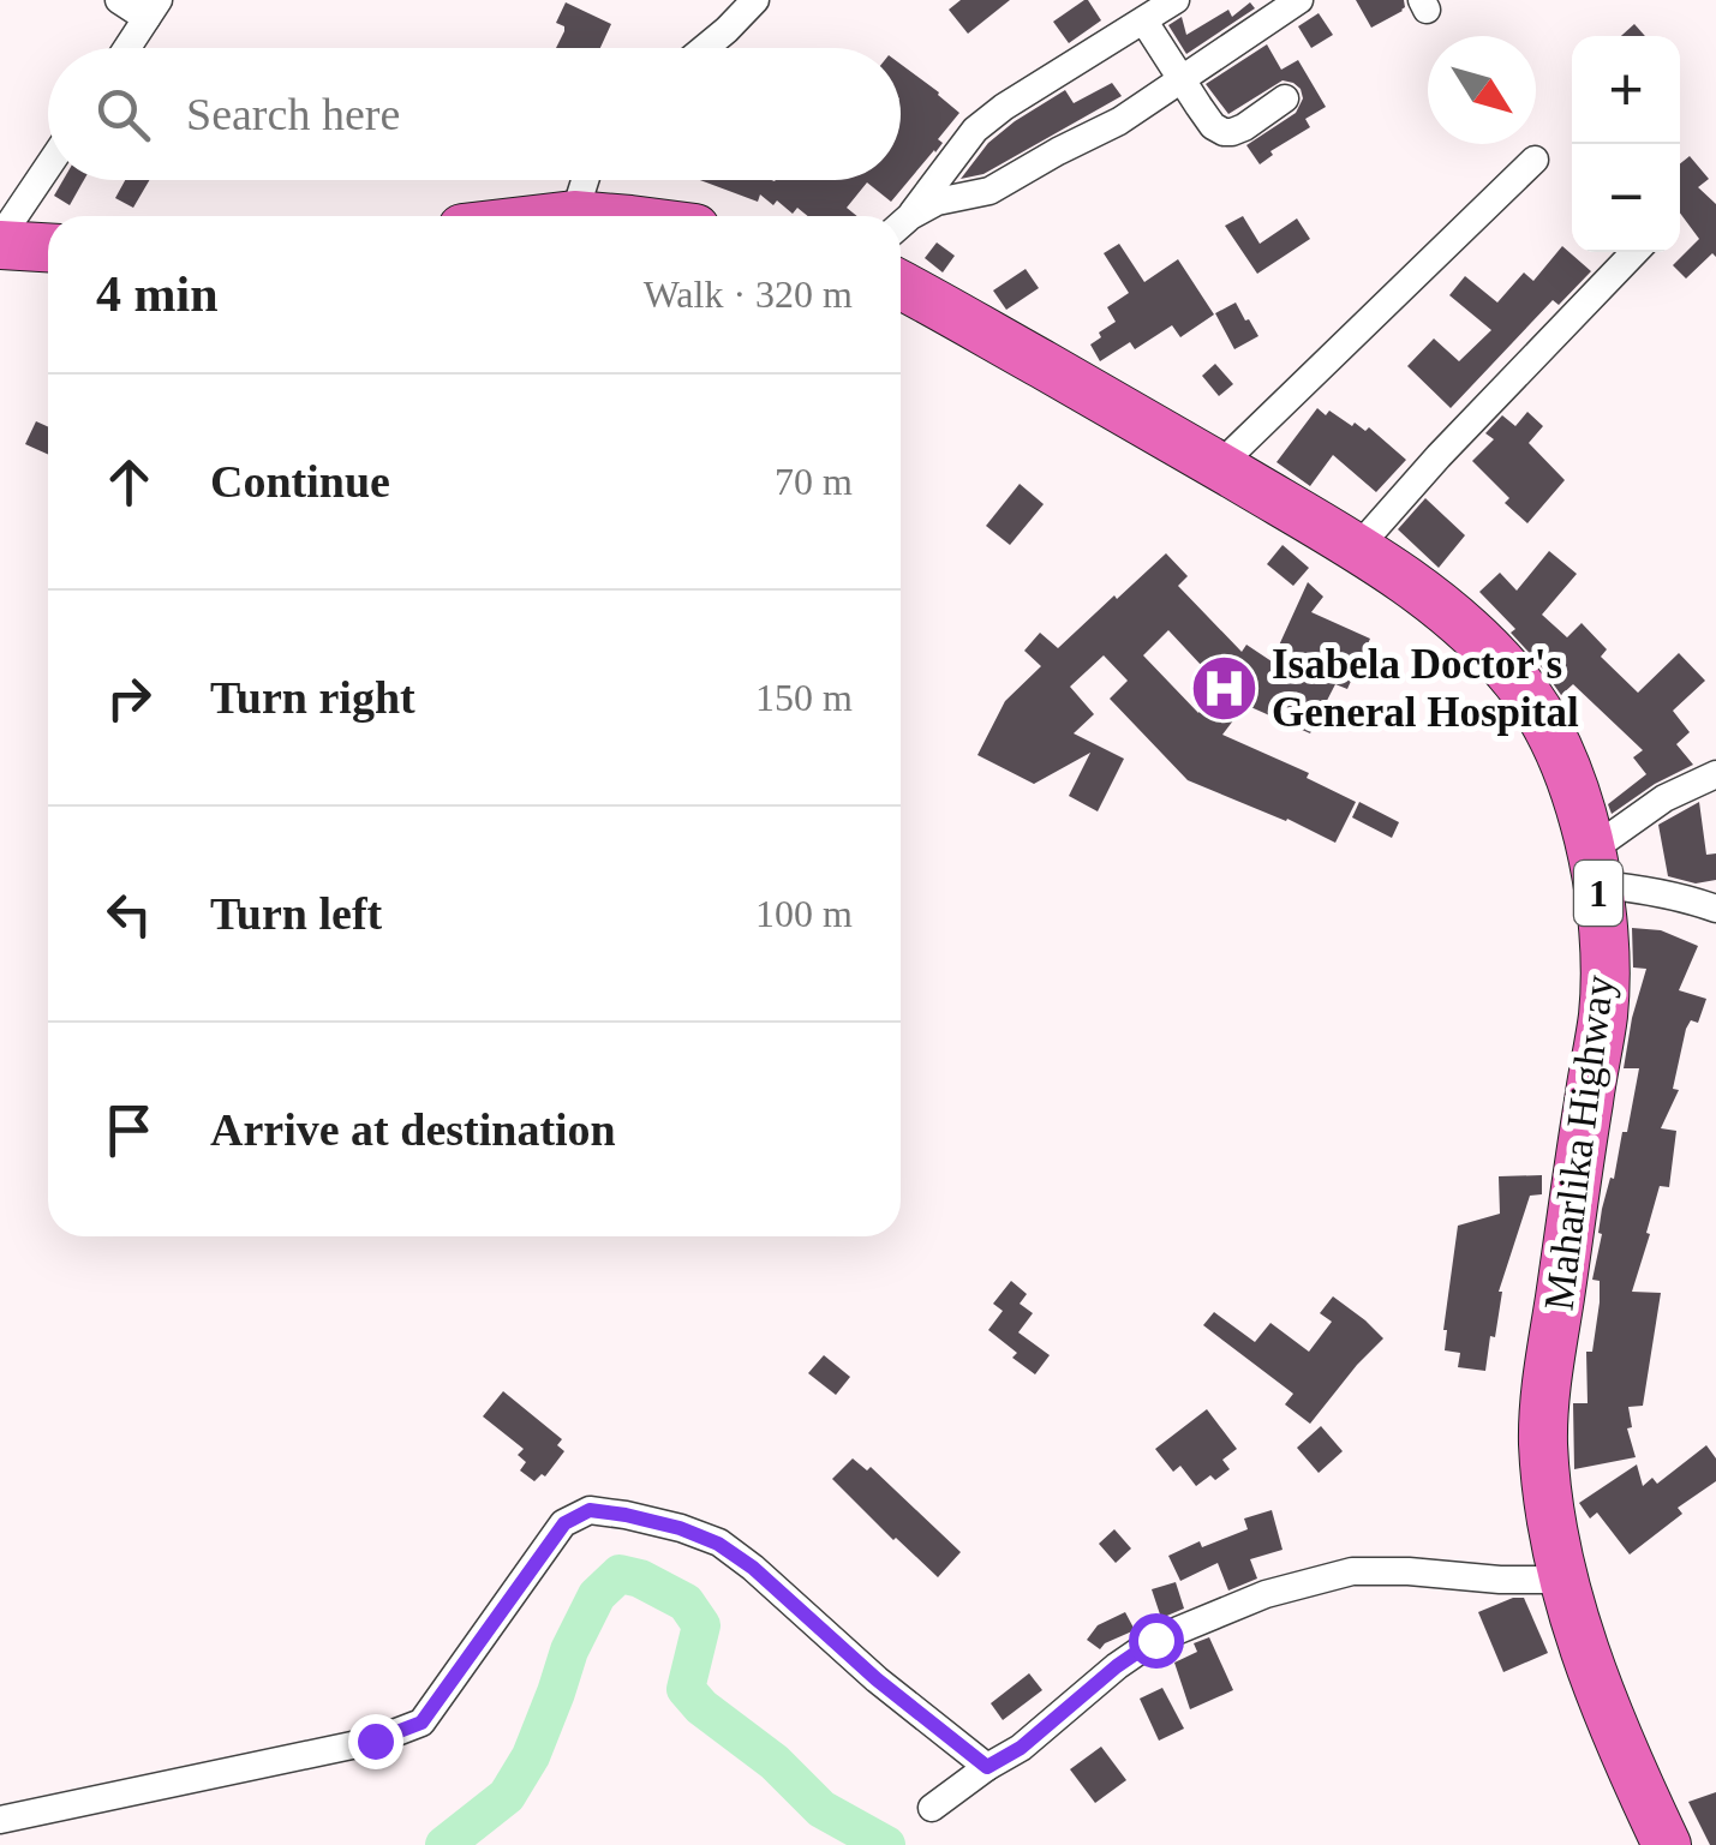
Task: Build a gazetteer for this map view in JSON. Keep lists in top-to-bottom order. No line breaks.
{"streets":{"highway":["1","Maharlika Highway"]},"places":{"hospital":["Isabela Doctor's General Hospital"]},"north":"bottom right","page":{"map_buttons":["+","−"],"search":"Search here","heading":["4 min","Walk · 320 m"],"list":[["Continue","70 m"],["Turn right","150 m"],["Turn left","100 m"],"Arrive at destination"]}}
